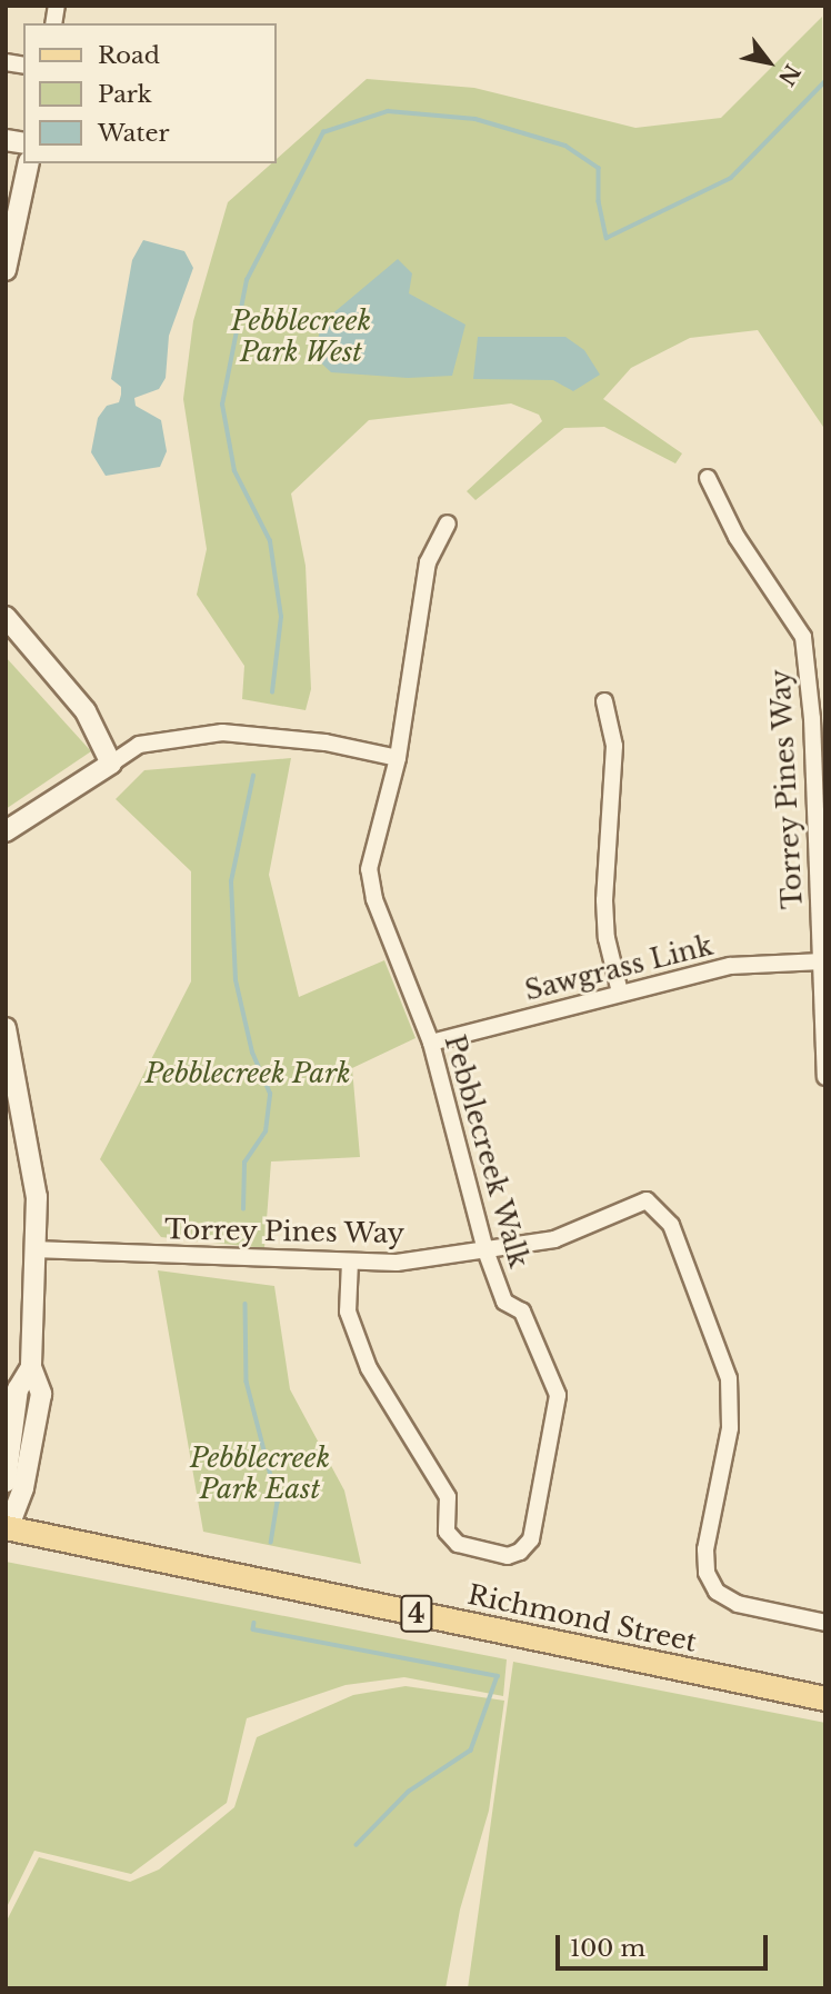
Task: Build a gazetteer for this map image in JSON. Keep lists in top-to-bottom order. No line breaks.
{"streets":{"main road":["4","Richmond Street"],"street":["Torrey Pines Way","Sawgrass Link","Pebblecreek Walk"]},"crossings":[["Torrey Pines Way","Sawgrass Link"],["Torrey Pines Way","Pebblecreek Walk"],["Sawgrass Link","Pebblecreek Walk"]],"parks":["Pebblecreek Park West","Pebblecreek Park","Pebblecreek Park East"],"legend":["Road","Park","Water"],"scale_bar":"100 m","north":"bottom right"}
